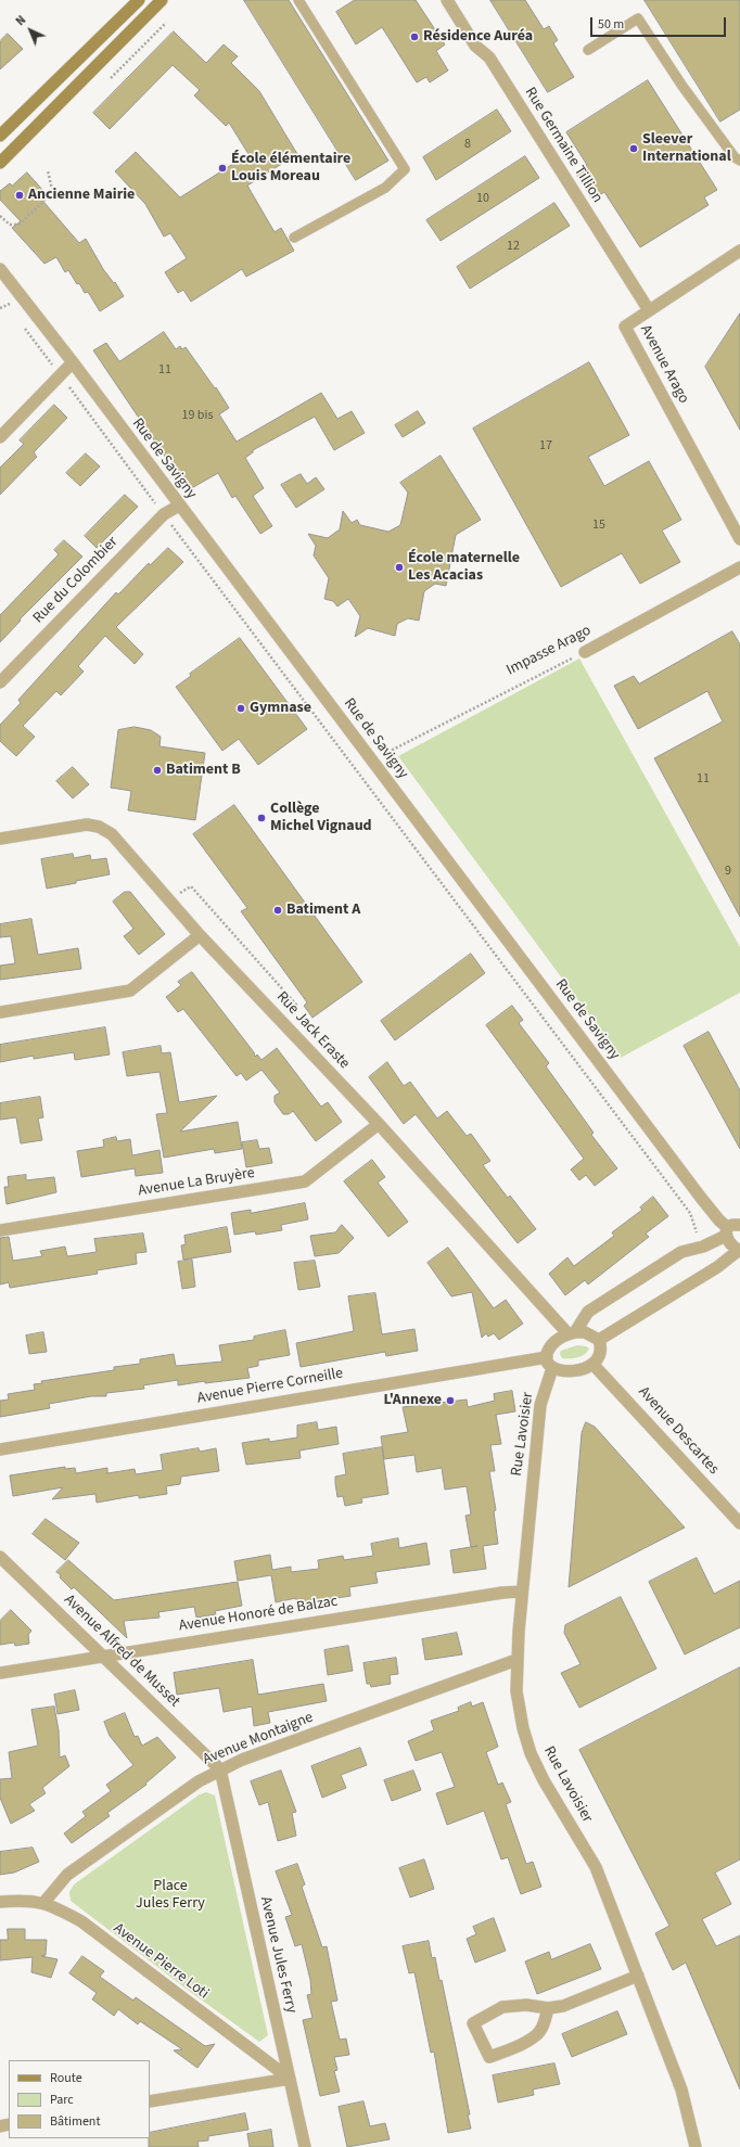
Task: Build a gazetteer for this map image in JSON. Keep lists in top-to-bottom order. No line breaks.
{"streets":{"street":["Rue Germaine Tillion","Avenue Arago","Rue de Savigny","Rue du Colombier","Impasse Arago","Rue Jack Eraste","Avenue La Bruyère","Avenue Pierre Corneille","Avenue Descartes","Rue Lavoisier","Avenue Honoré de Balzac","Avenue Alfred de Musset","Avenue Montaigne","Avenue Jules Ferry","Avenue Pierre Loti"]},"crossings":[["Rue Germaine Tillion","Avenue Arago"],["Rue de Savigny","Rue du Colombier"],["Rue de Savigny","Impasse Arago"],["Rue Jack Eraste","Avenue La Bruyère"],["Rue Jack Eraste","Avenue Pierre Corneille"],["Rue Jack Eraste","Avenue Descartes"],["Rue Jack Eraste","Rue Lavoisier"],["Avenue Pierre Corneille","Avenue Descartes"],["Avenue Pierre Corneille","Rue Lavoisier"],["Avenue Descartes","Rue Lavoisier"],["Rue Lavoisier","Avenue Honoré de Balzac"],["Rue Lavoisier","Avenue Montaigne"],["Avenue Honoré de Balzac","Avenue Alfred de Musset"],["Avenue Alfred de Musset","Avenue Montaigne"],["Avenue Alfred de Musset","Avenue Jules Ferry"],["Avenue Montaigne","Avenue Jules Ferry"],["Avenue Montaigne","Avenue Pierre Loti"],["Avenue Jules Ferry","Avenue Pierre Loti"]],"parks":["Place Jules Ferry"],"places":["Résidence Auréa","Sleever International","École élémentaire Louis Moreau","Ancienne Mairie","École maternelle Les Acacias","Gymnase","Batiment B","Collège Michel Vignaud","Batiment A","L'Annexe"],"house_numbers":["8","10","12","11","19 bis","17","15","11","9"],"legend":["Route","Parc","Bâtiment"],"scale_bar":"50 m","north":"top left"}
